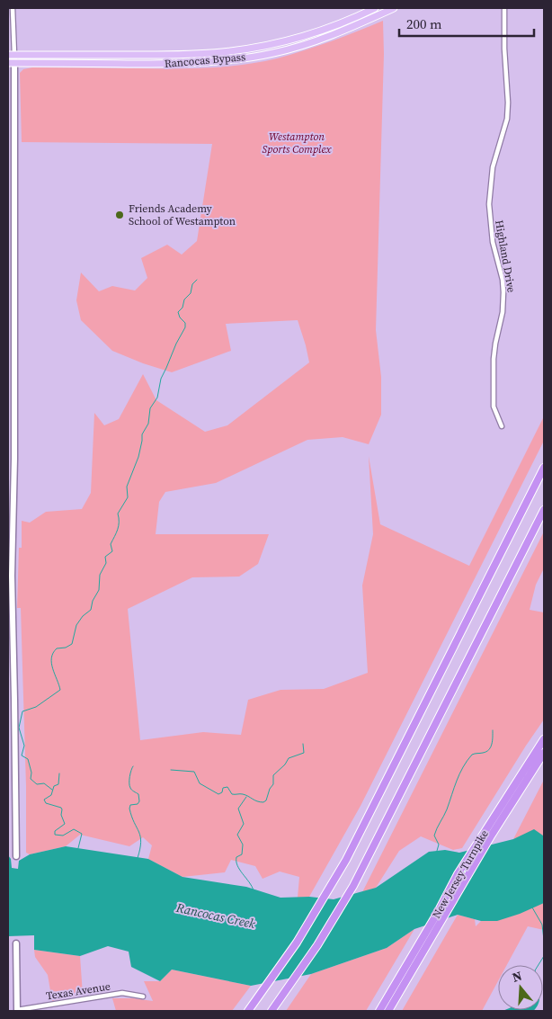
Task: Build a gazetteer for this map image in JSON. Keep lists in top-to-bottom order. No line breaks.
{"streets":{"highway":["New Jersey Turnpike"],"main road":["Rancocas Bypass"],"street":["Highland Drive","Texas Avenue"]},"water":["Rancocas Creek"],"parks":["Westampton Sports Complex"],"places":["Friends Academy School of Westampton"],"scale_bar":"200 m","north":"top"}
